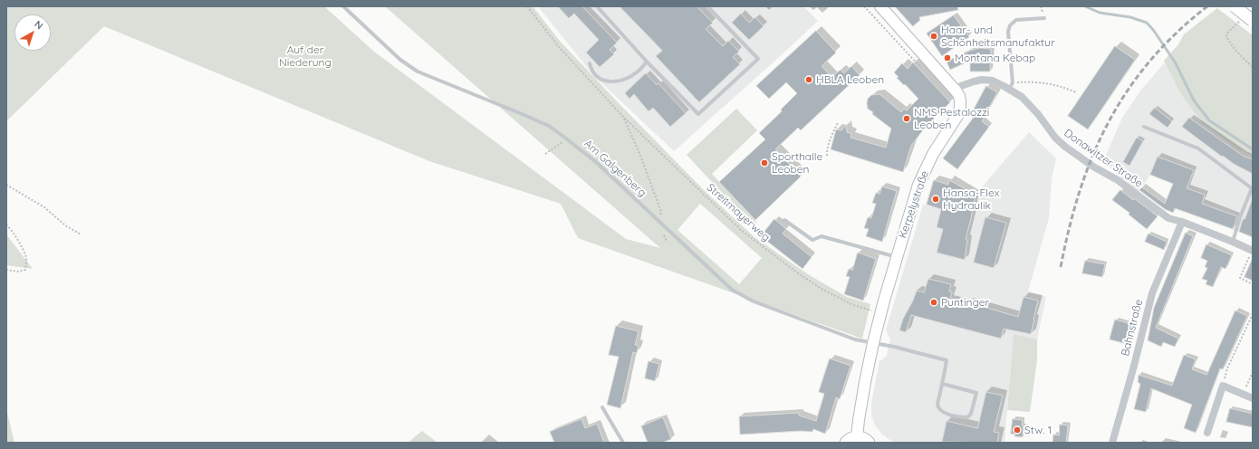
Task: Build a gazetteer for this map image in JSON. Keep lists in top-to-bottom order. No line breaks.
{"streets":{"main road":["Kerpelystraße"],"street":["Donawitzer Straße","Bahnstraße"],"lane":["Am Galgenberg"],"path":["Streitmayerweg"]},"crossings":[["Donawitzer Straße","Kerpelystraße"],["Donawitzer Straße","Bahnstraße"],["Am Galgenberg","Kerpelystraße"],["Am Galgenberg","Streitmayerweg"],["Kerpelystraße","Streitmayerweg"]],"parks":["Auf der Niederung"],"places":["Haar- und Schönheitsmanufaktur","Montana Kebap","HBLA Leoben","NMS Pestalozzi Leoben","Sporthalle Leoben","Hansa-Flex Hydraulik","Puntinger","Stw. 1"],"north":"top right"}
